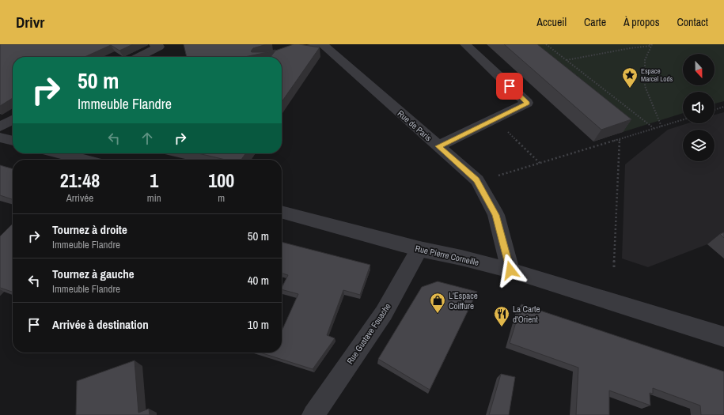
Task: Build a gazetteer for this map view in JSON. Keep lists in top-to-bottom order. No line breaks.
{"streets":{"street":["Rue de Paris","Rue Pierre Corneille","Rue Gustave Fouache"]},"crossings":[["Rue de Paris","Rue Pierre Corneille"],["Rue Pierre Corneille","Rue Gustave Fouache"]],"places":{"place":["Espace Marcel Lods"],"shop":["L'Espace Coiffure"],"restaurant":["La Carte d'Orient"]},"north":"bottom","page":{"header":"Drivr","nav":["Accueil","Carte","À propos","Contact"],"turn":["50 m","Immeuble Flandre"],"eta":["21:48","Arrivée","1","min","100","m"],"list":[{"name":"Tournez à droite","note":"Immeuble Flandre","value":"50 m"},{"name":"Tournez à gauche","note":"Immeuble Flandre","value":"40 m"},{"name":"Arrivée à destination","value":"10 m"}]}}
